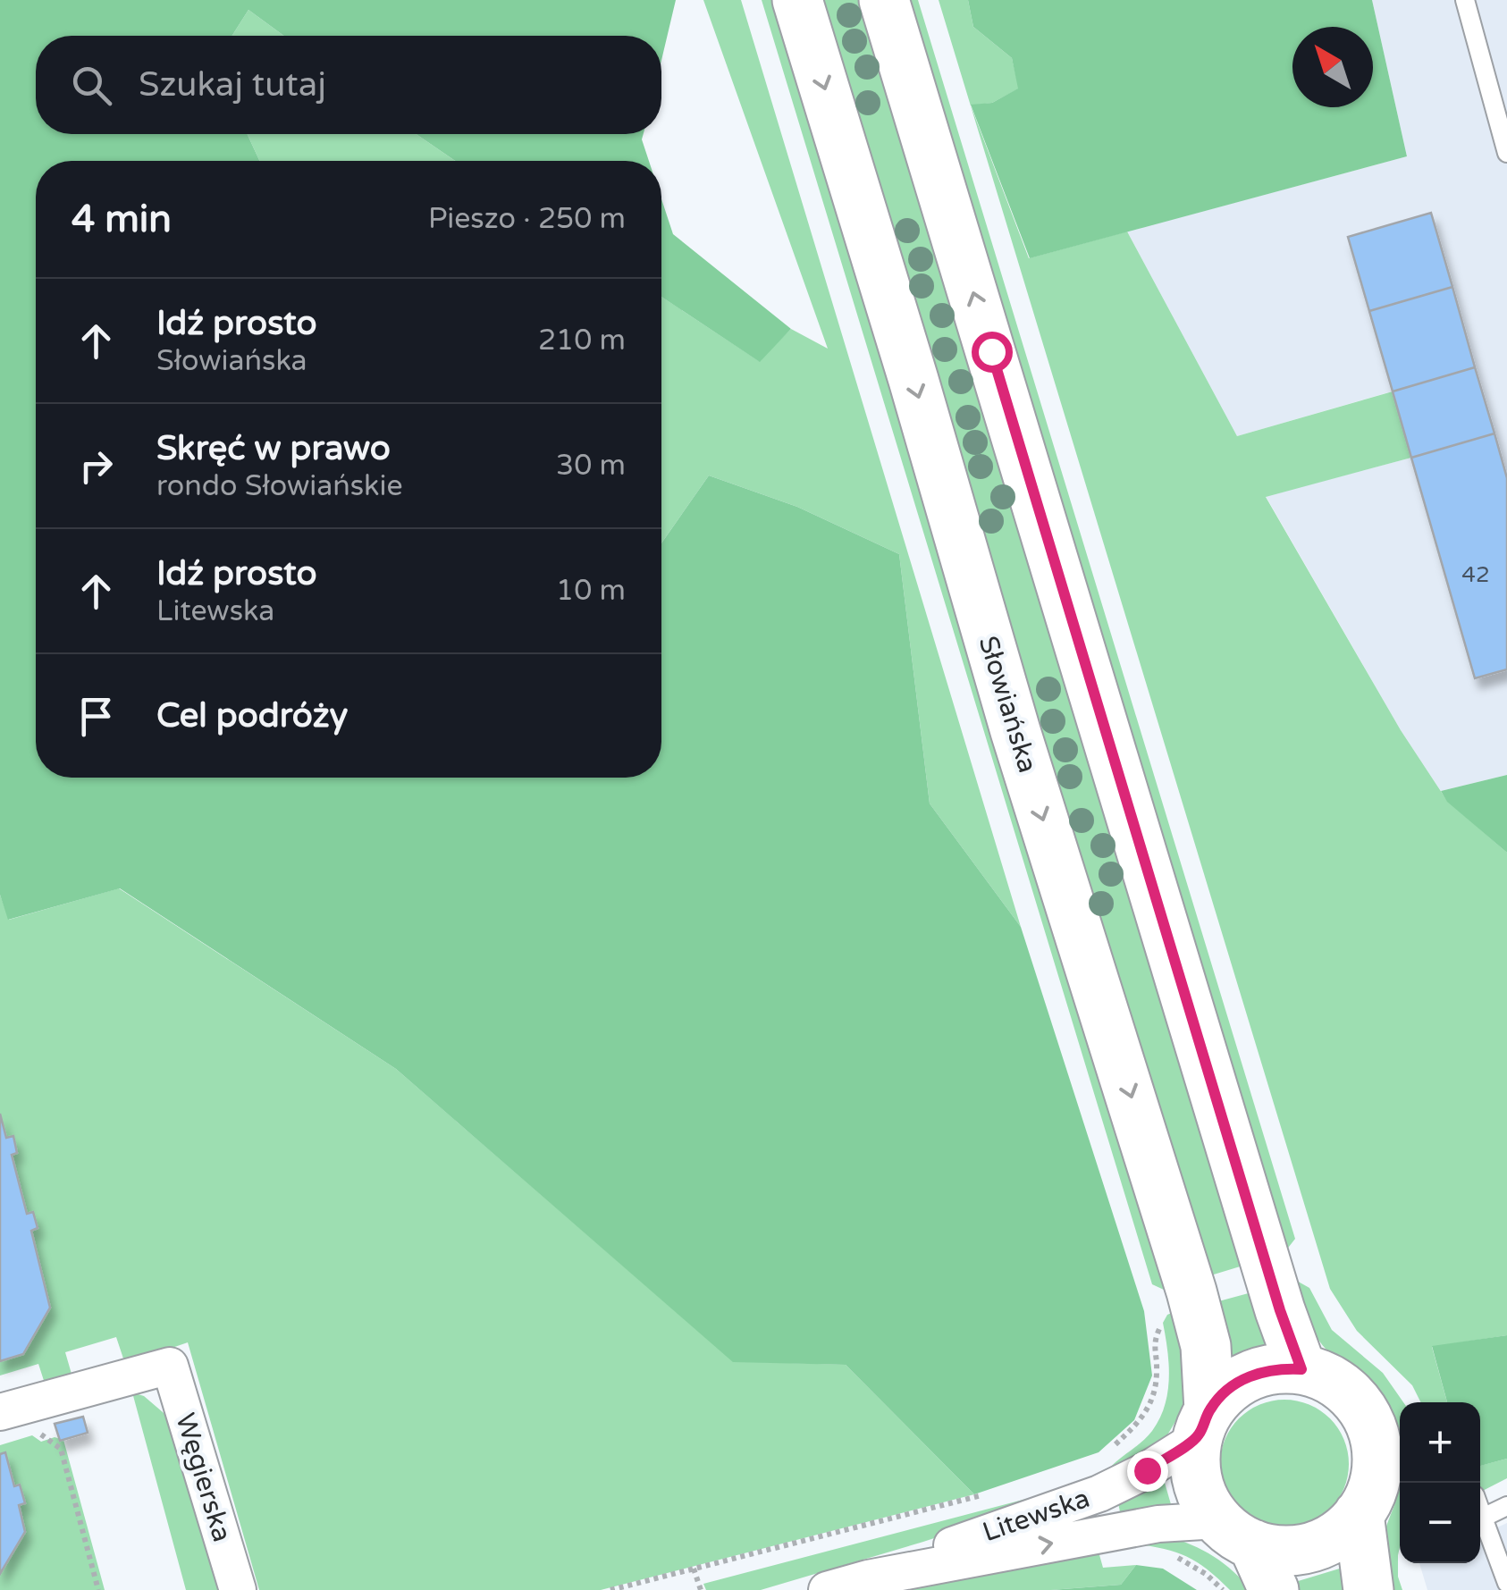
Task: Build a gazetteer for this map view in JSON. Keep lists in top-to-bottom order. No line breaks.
{"streets":{"main road":["Słowiańska"],"street":["Węgierska","Litewska"]},"crossings":[["Słowiańska","Litewska"]],"house_numbers":["42"],"north":"top left","page":{"search":"Szukaj tutaj","heading":["4 min","Pieszo · 250 m"],"list":[["Idź prosto","Słowiańska","210 m"],["Skręć w prawo","rondo Słowiańskie","30 m"],["Idź prosto","Litewska","10 m"],"Cel podróży"],"map_buttons":["+","−"]}}
